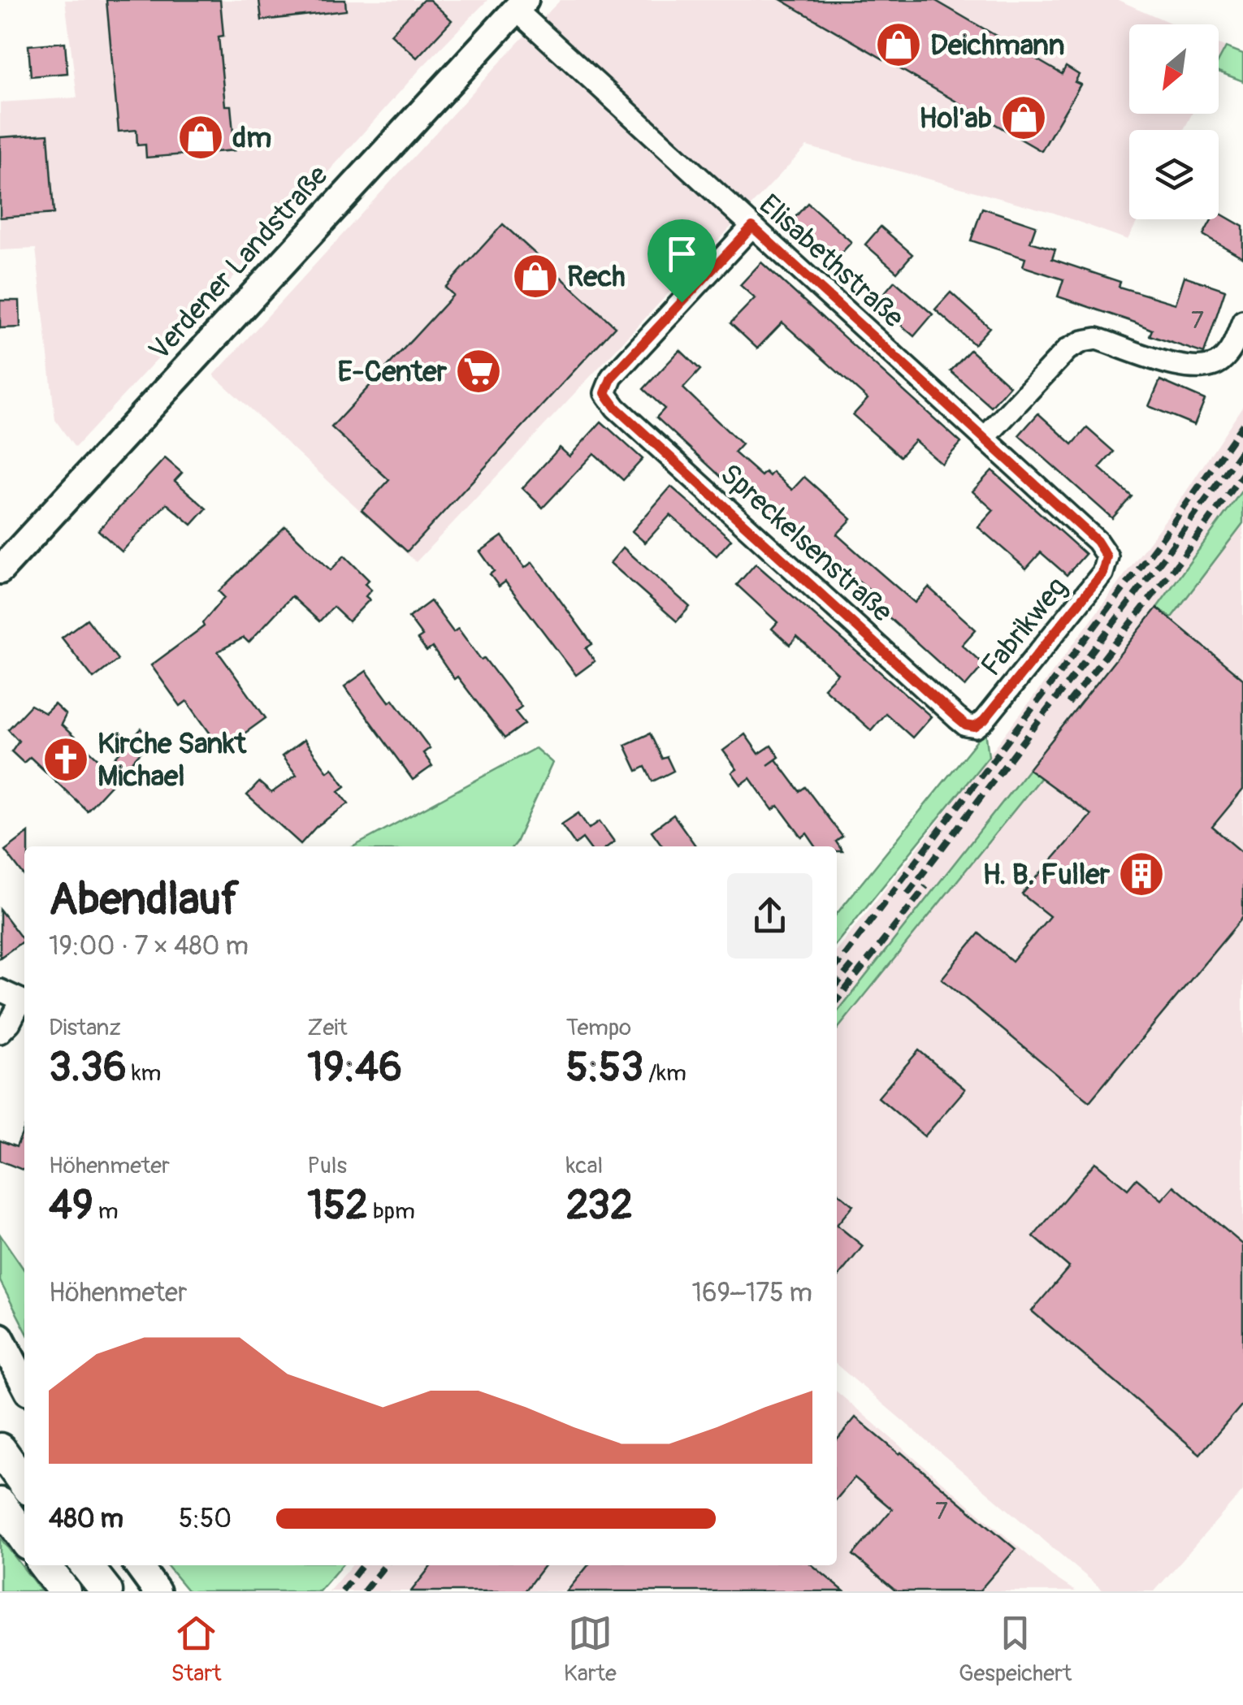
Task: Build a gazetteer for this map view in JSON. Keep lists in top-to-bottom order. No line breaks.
{"streets":{"main road":["Verdener Landstraße"],"street":["Elisabethstraße","Spreckelsenstraße","Fabrikweg"]},"crossings":[["Elisabethstraße","Verdener Landstraße"],["Elisabethstraße","Spreckelsenstraße"],["Elisabethstraße","Fabrikweg"],["Spreckelsenstraße","Fabrikweg"]],"places":{"shop":["Deichmann","Hol'ab","dm","Rech"],"supermarket":["E-Center"],"church":["Kirche Sankt Michael"],"building":["H. B. Fuller"]},"house_numbers":["7","7"],"north":"bottom left","page":{"heading":["Abendlauf","19:00 · 7 × 480 m"],"stats":[["Distanz","3.36 km"],["Zeit","19:46"],["Tempo","5:53 /km"],["Höhenmeter","49 m"],["Puls","152 bpm"],["kcal","232"]],"chart":["Höhenmeter","169–175 m"],"list":[{"name":"480 m","note":"5:50"}],"tabs":["Start","Karte","Gespeichert"]}}
